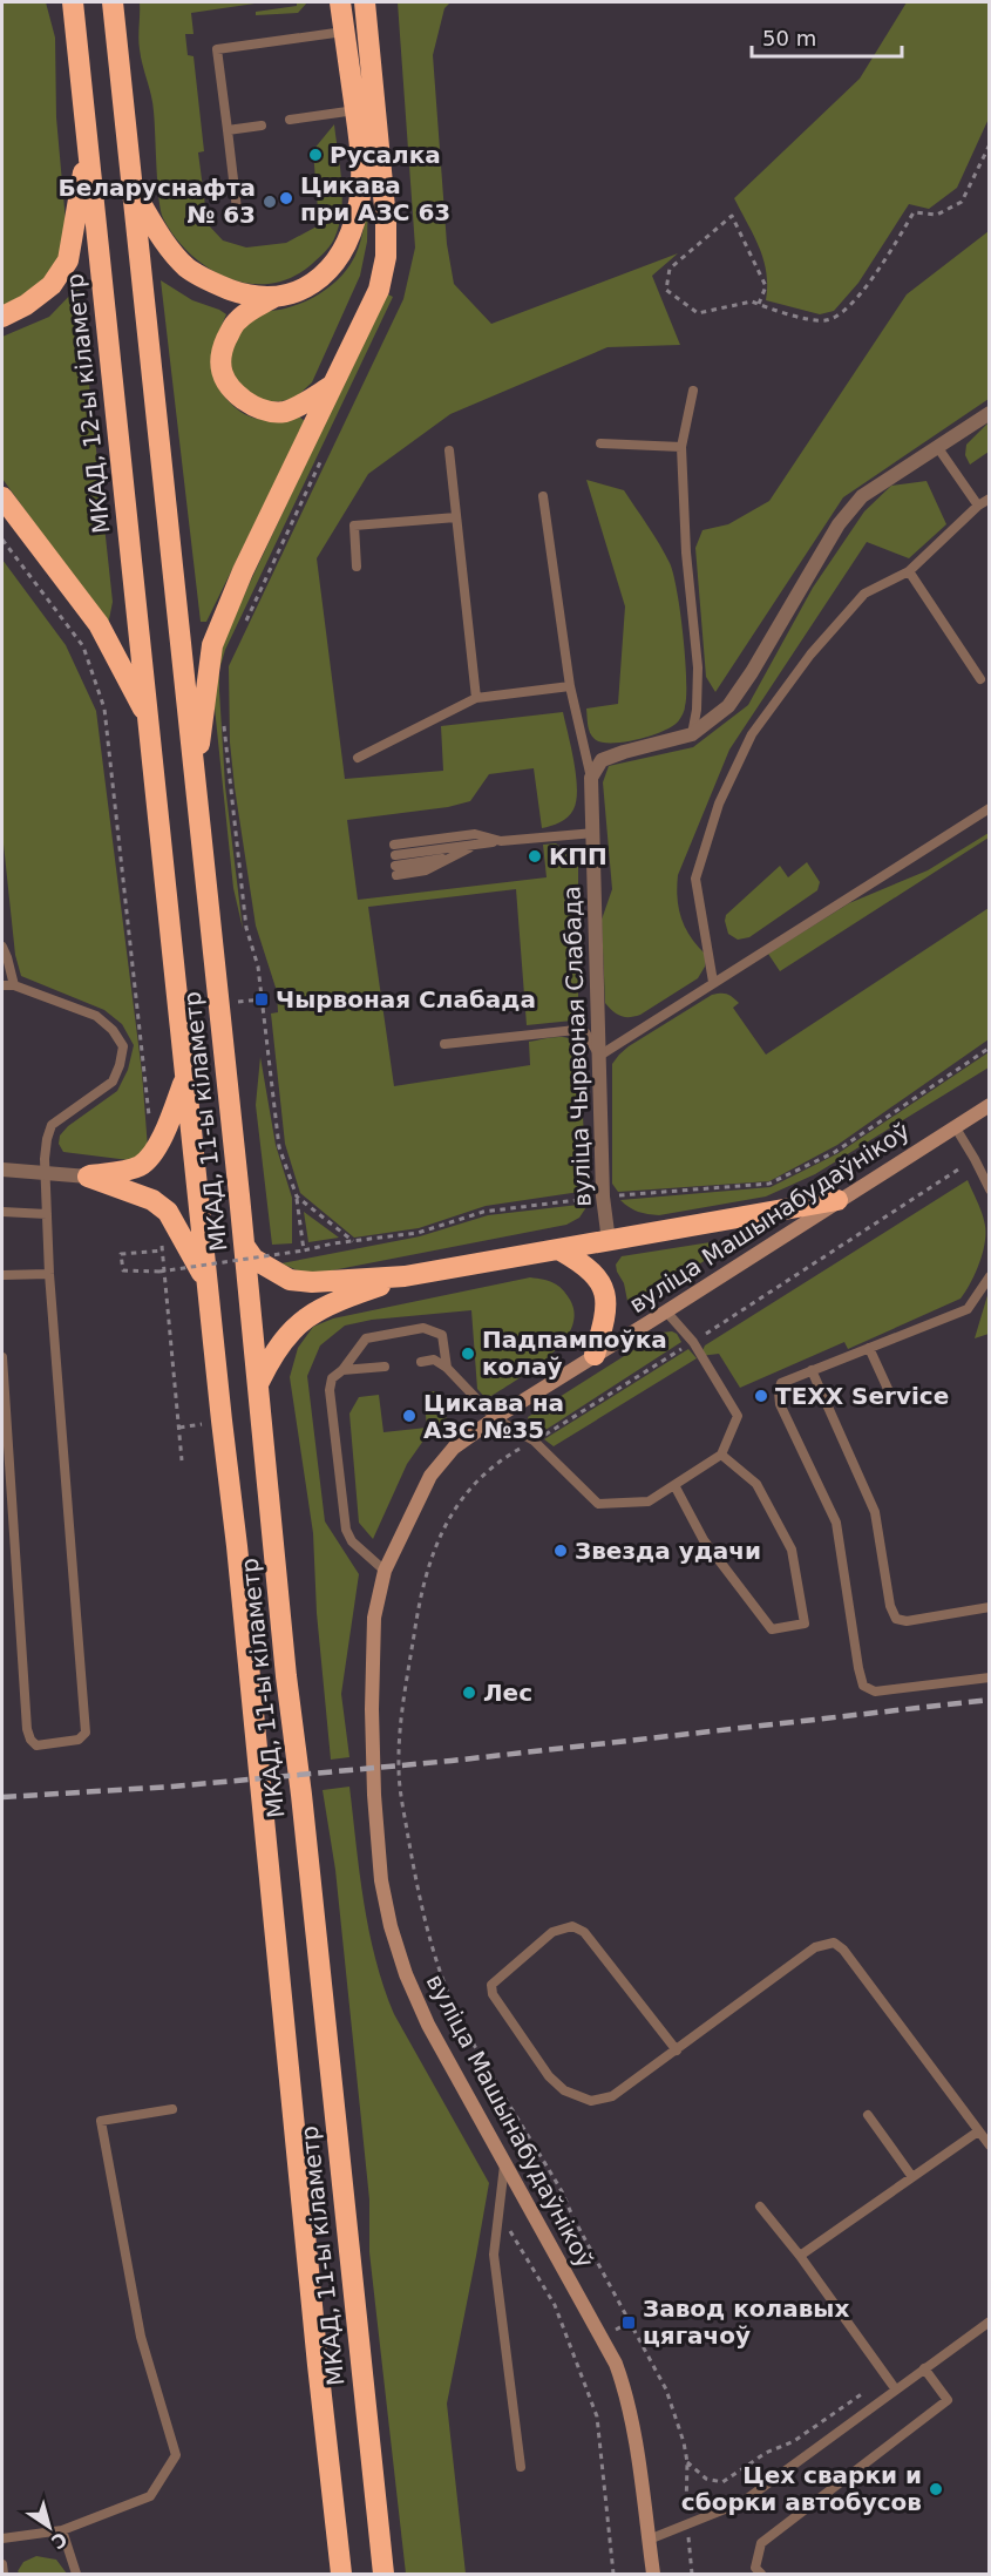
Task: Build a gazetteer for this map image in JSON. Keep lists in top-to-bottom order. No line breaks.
{"streets":{"highway":["МКАД, 12-ы кіламетр","МКАД, 11-ы кіламетр"],"main road":["вуліца Машынабудаўнікоў"],"street":["вуліца Чырвоная Слабада"]},"crossings":[["МКАД, 12-ы кіламетр","МКАД, 11-ы кіламетр"]],"places":{"other":["Русалка","Цикава при АЗС 63","Беларуснафта № 63","КПП","Падпампоўка колаў","TEXX Service","Цикава на АЗС №35","Звезда удачи","Лес","Цех сварки и сборки автобусов"],"transit":["Чырвоная Слабада","Завод колавых цягачоў"]},"scale_bar":"50 m","north":"bottom right"}
